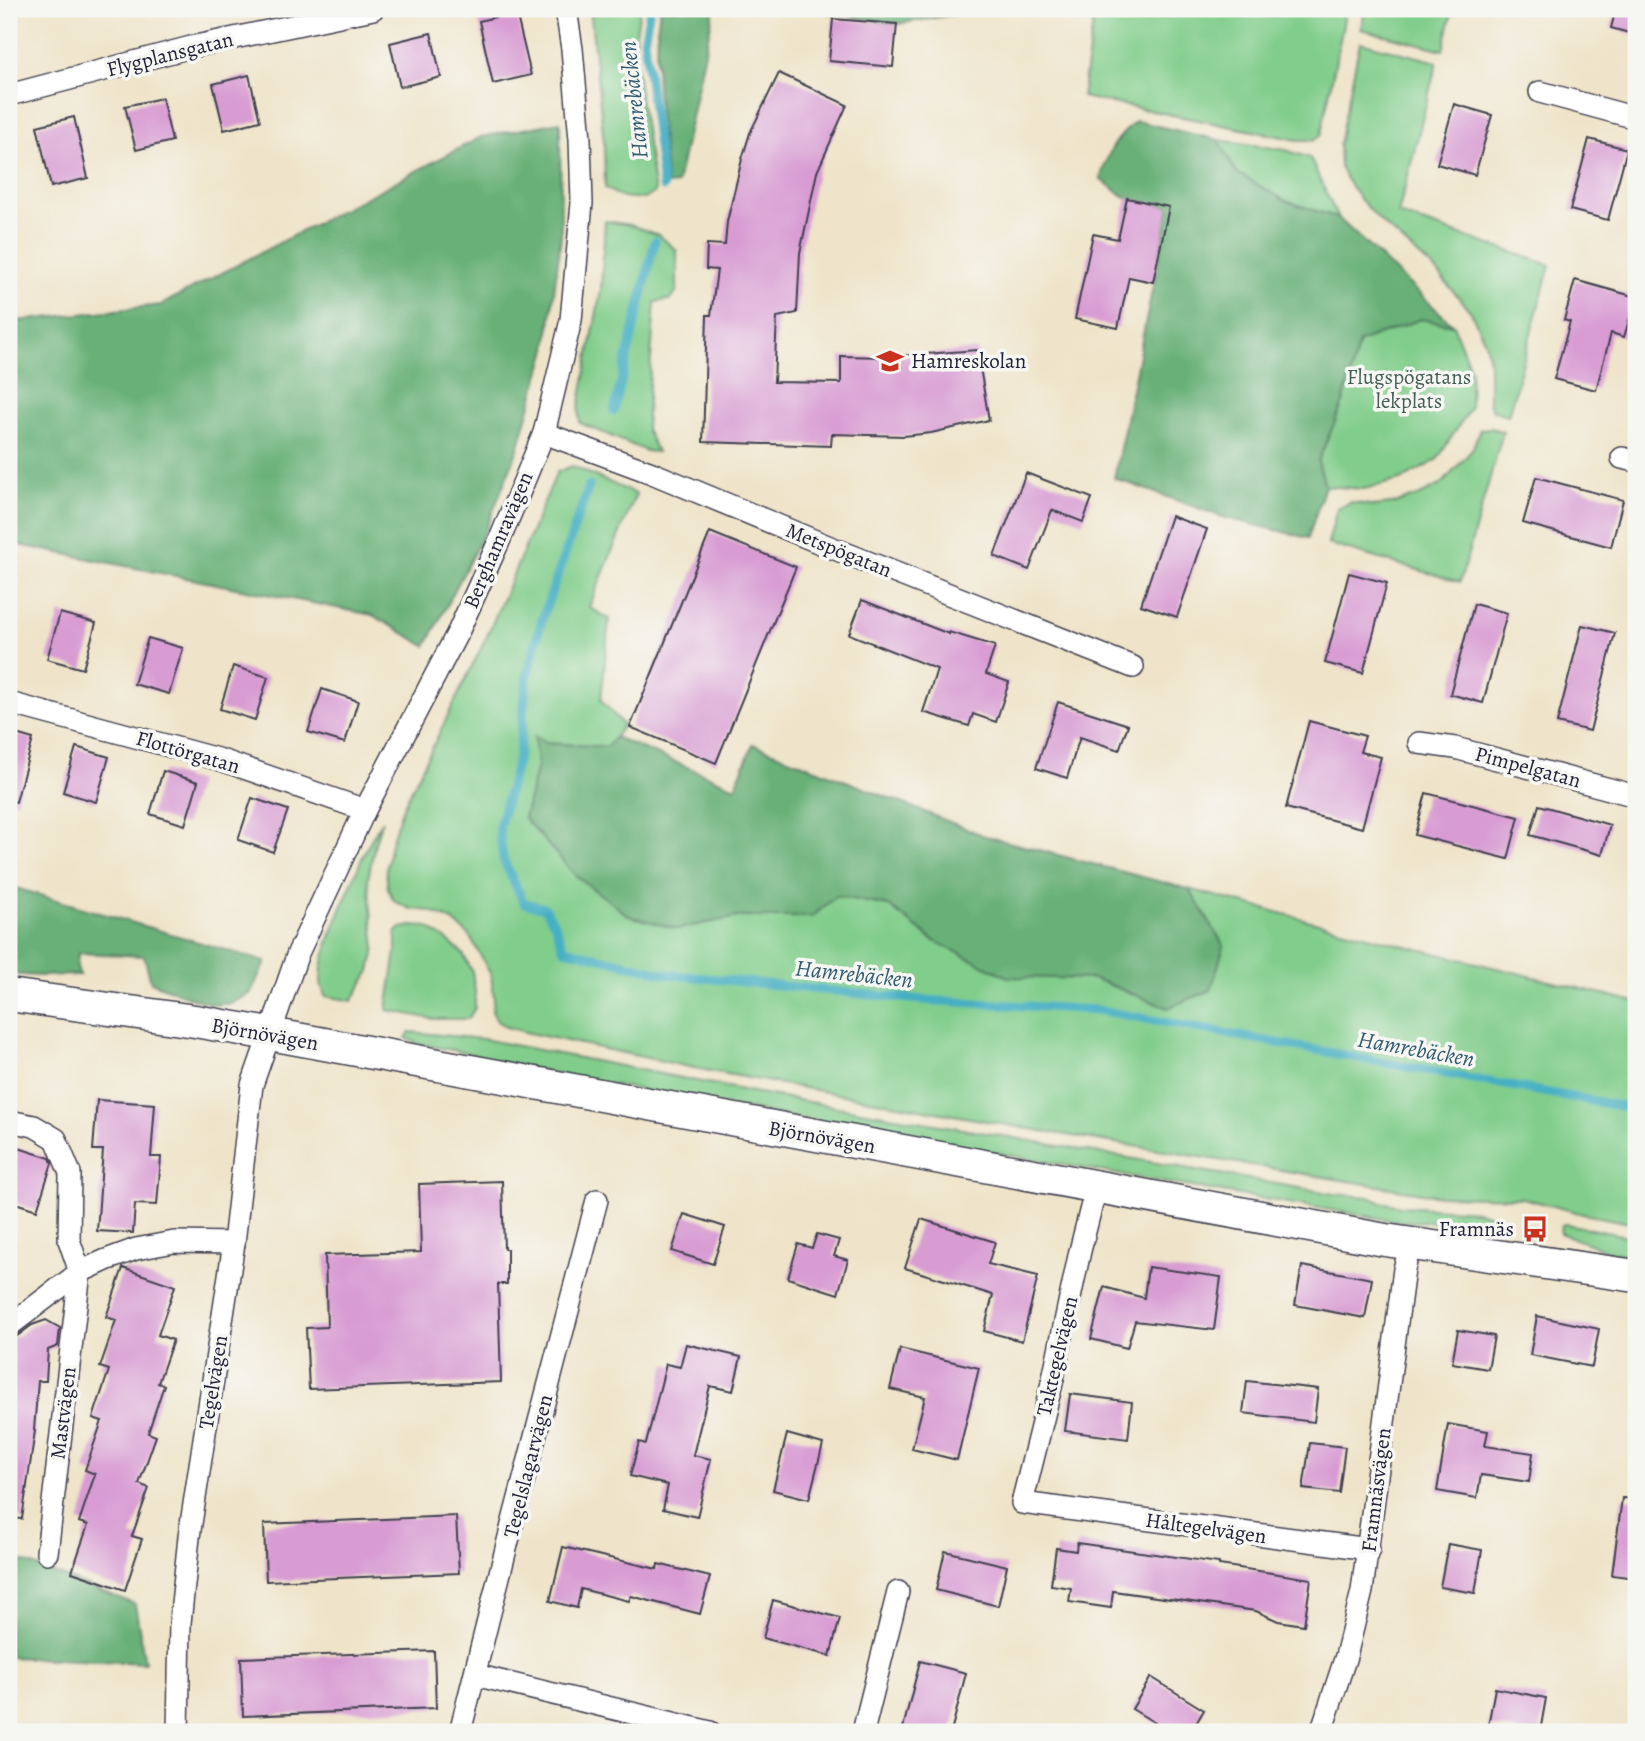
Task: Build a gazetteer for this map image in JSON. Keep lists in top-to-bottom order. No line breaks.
{"streets":{"main road":["Björnövägen"],"street":["Flygplansgatan","Berghamravägen","Metspögatan","Flottörgatan","Pimpelgatan","Taktegelvägen","Tegelvägen","Mastvägen","Tegelslagarvägen","Framnäsvägen","Håltegelvägen"]},"crossings":[["Berghamravägen","Metspögatan"],["Berghamravägen","Flottörgatan"],["Berghamravägen","Björnövägen"],["Berghamravägen","Tegelvägen"],["Björnövägen","Taktegelvägen"],["Björnövägen","Tegelvägen"],["Björnövägen","Framnäsvägen"],["Taktegelvägen","Håltegelvägen"],["Framnäsvägen","Håltegelvägen"]],"water":["Hamrebäcken"],"parks":["Flugspögatans lekplats"],"places":{"school or university":["Hamreskolan"],"bus stop":["Framnäs"]}}
